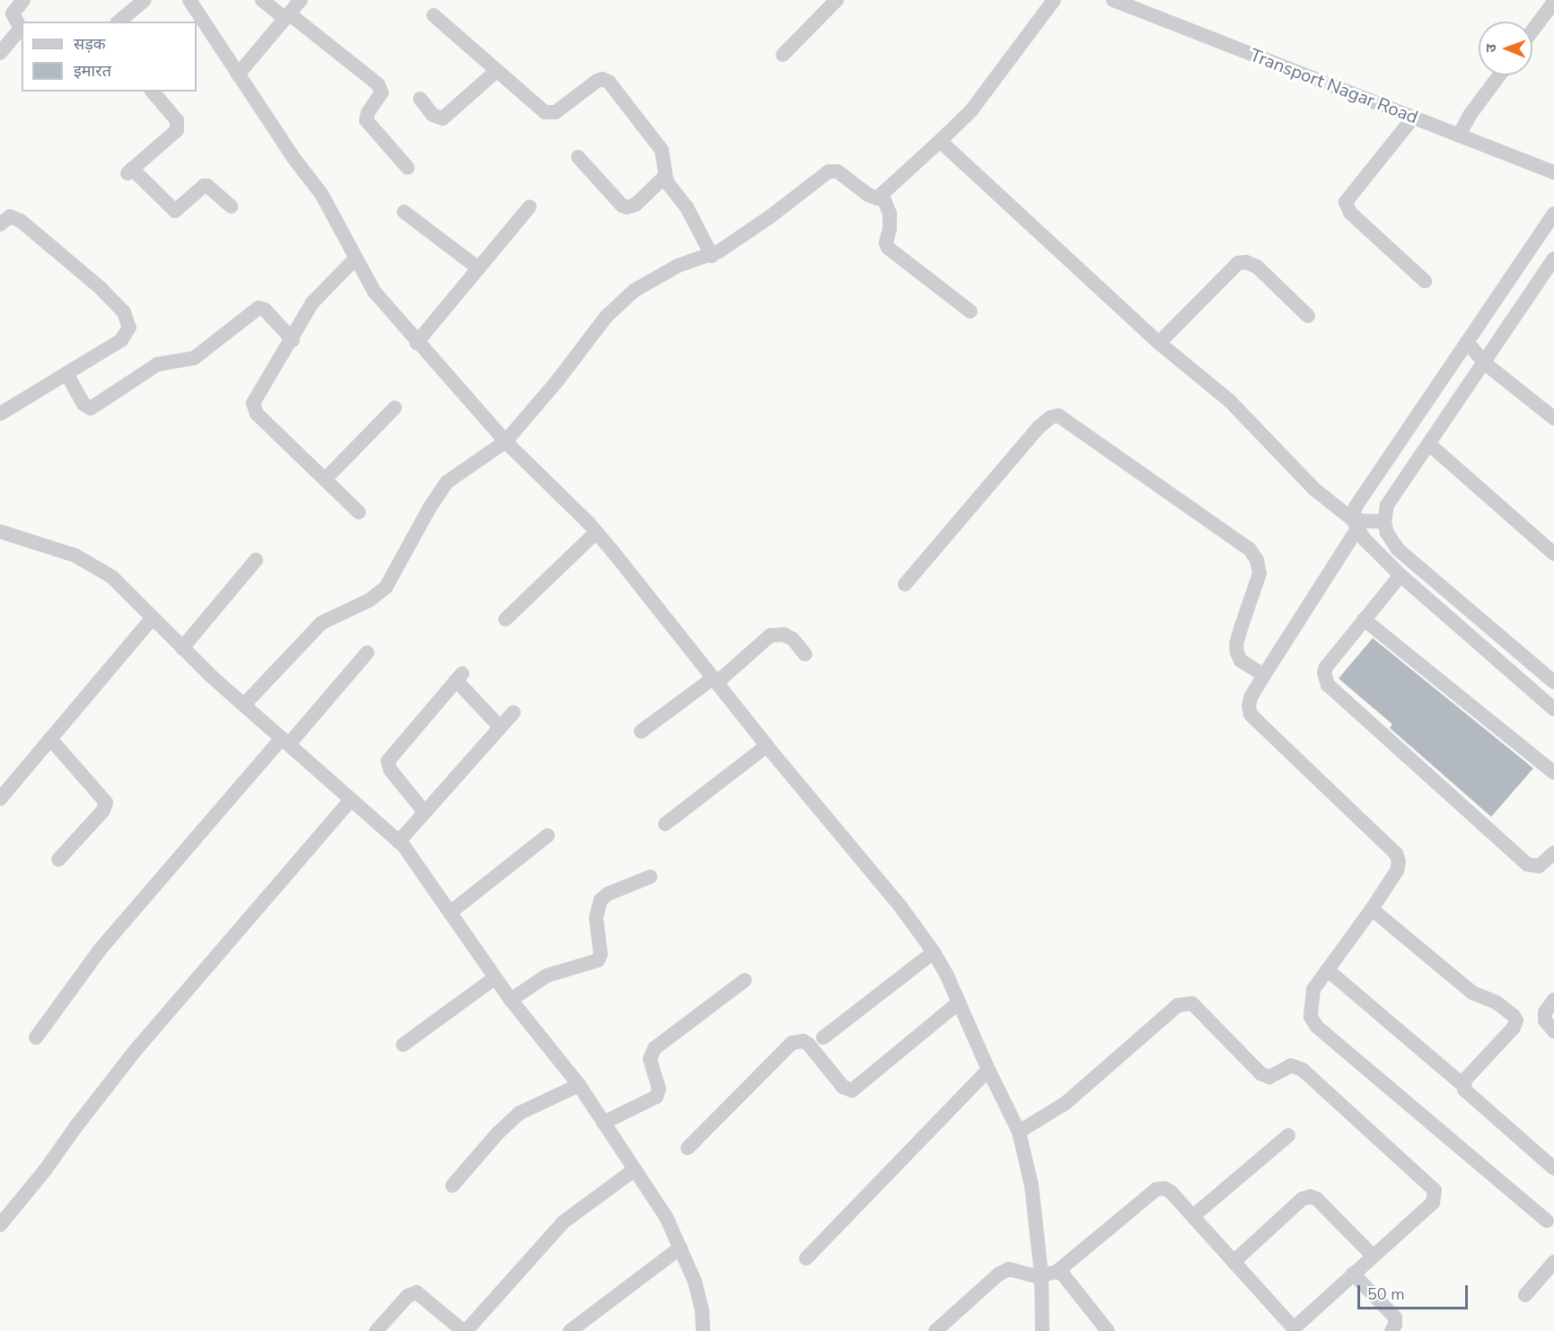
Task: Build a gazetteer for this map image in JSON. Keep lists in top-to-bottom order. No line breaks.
{"streets":{"street":["Transport Nagar Road"]},"legend":["सड़क","इमारत"],"scale_bar":"50 m","north":"left"}
